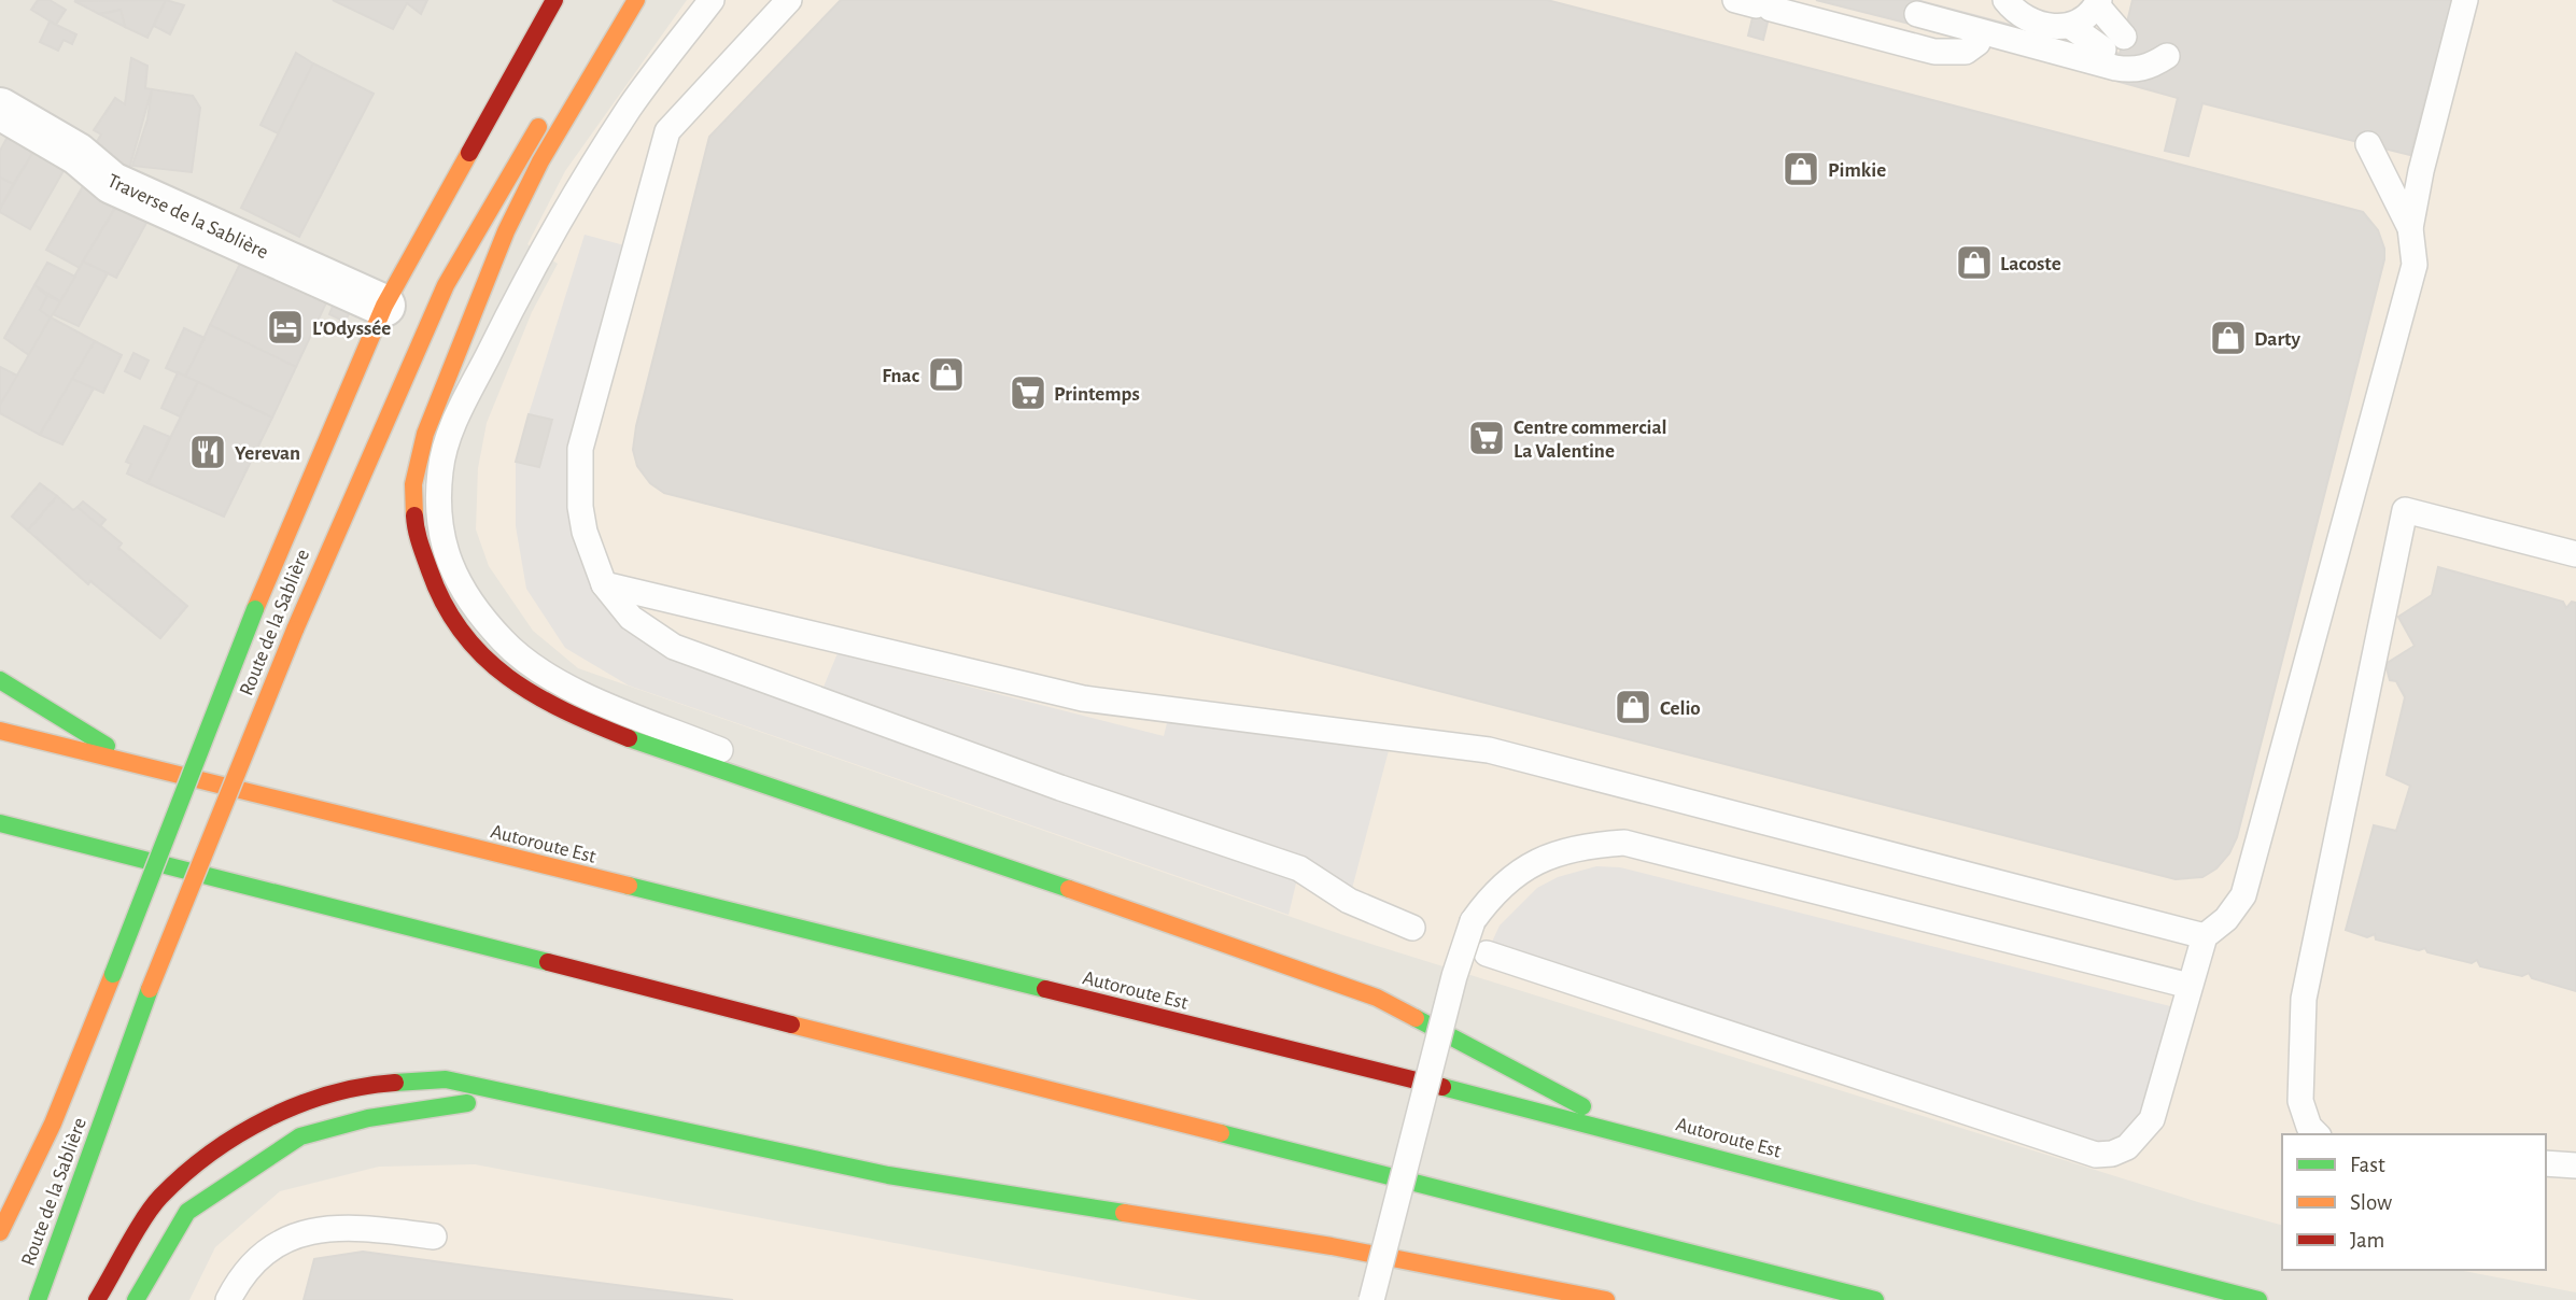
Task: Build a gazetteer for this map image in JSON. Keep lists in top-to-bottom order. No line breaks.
{"streets":{"main road":["Route de la Sablière","Autoroute Est"],"street":["Traverse de la Sablière"]},"crossings":[["Traverse de la Sablière","Route de la Sablière"]],"places":{"shop":["Pimkie","Lacoste","Darty","Fnac","Celio"],"hotel":["L'Odyssée"],"supermarket":["Printemps","Centre commercial La Valentine"],"restaurant":["Yerevan"]},"legend":["Fast","Slow","Jam"]}
